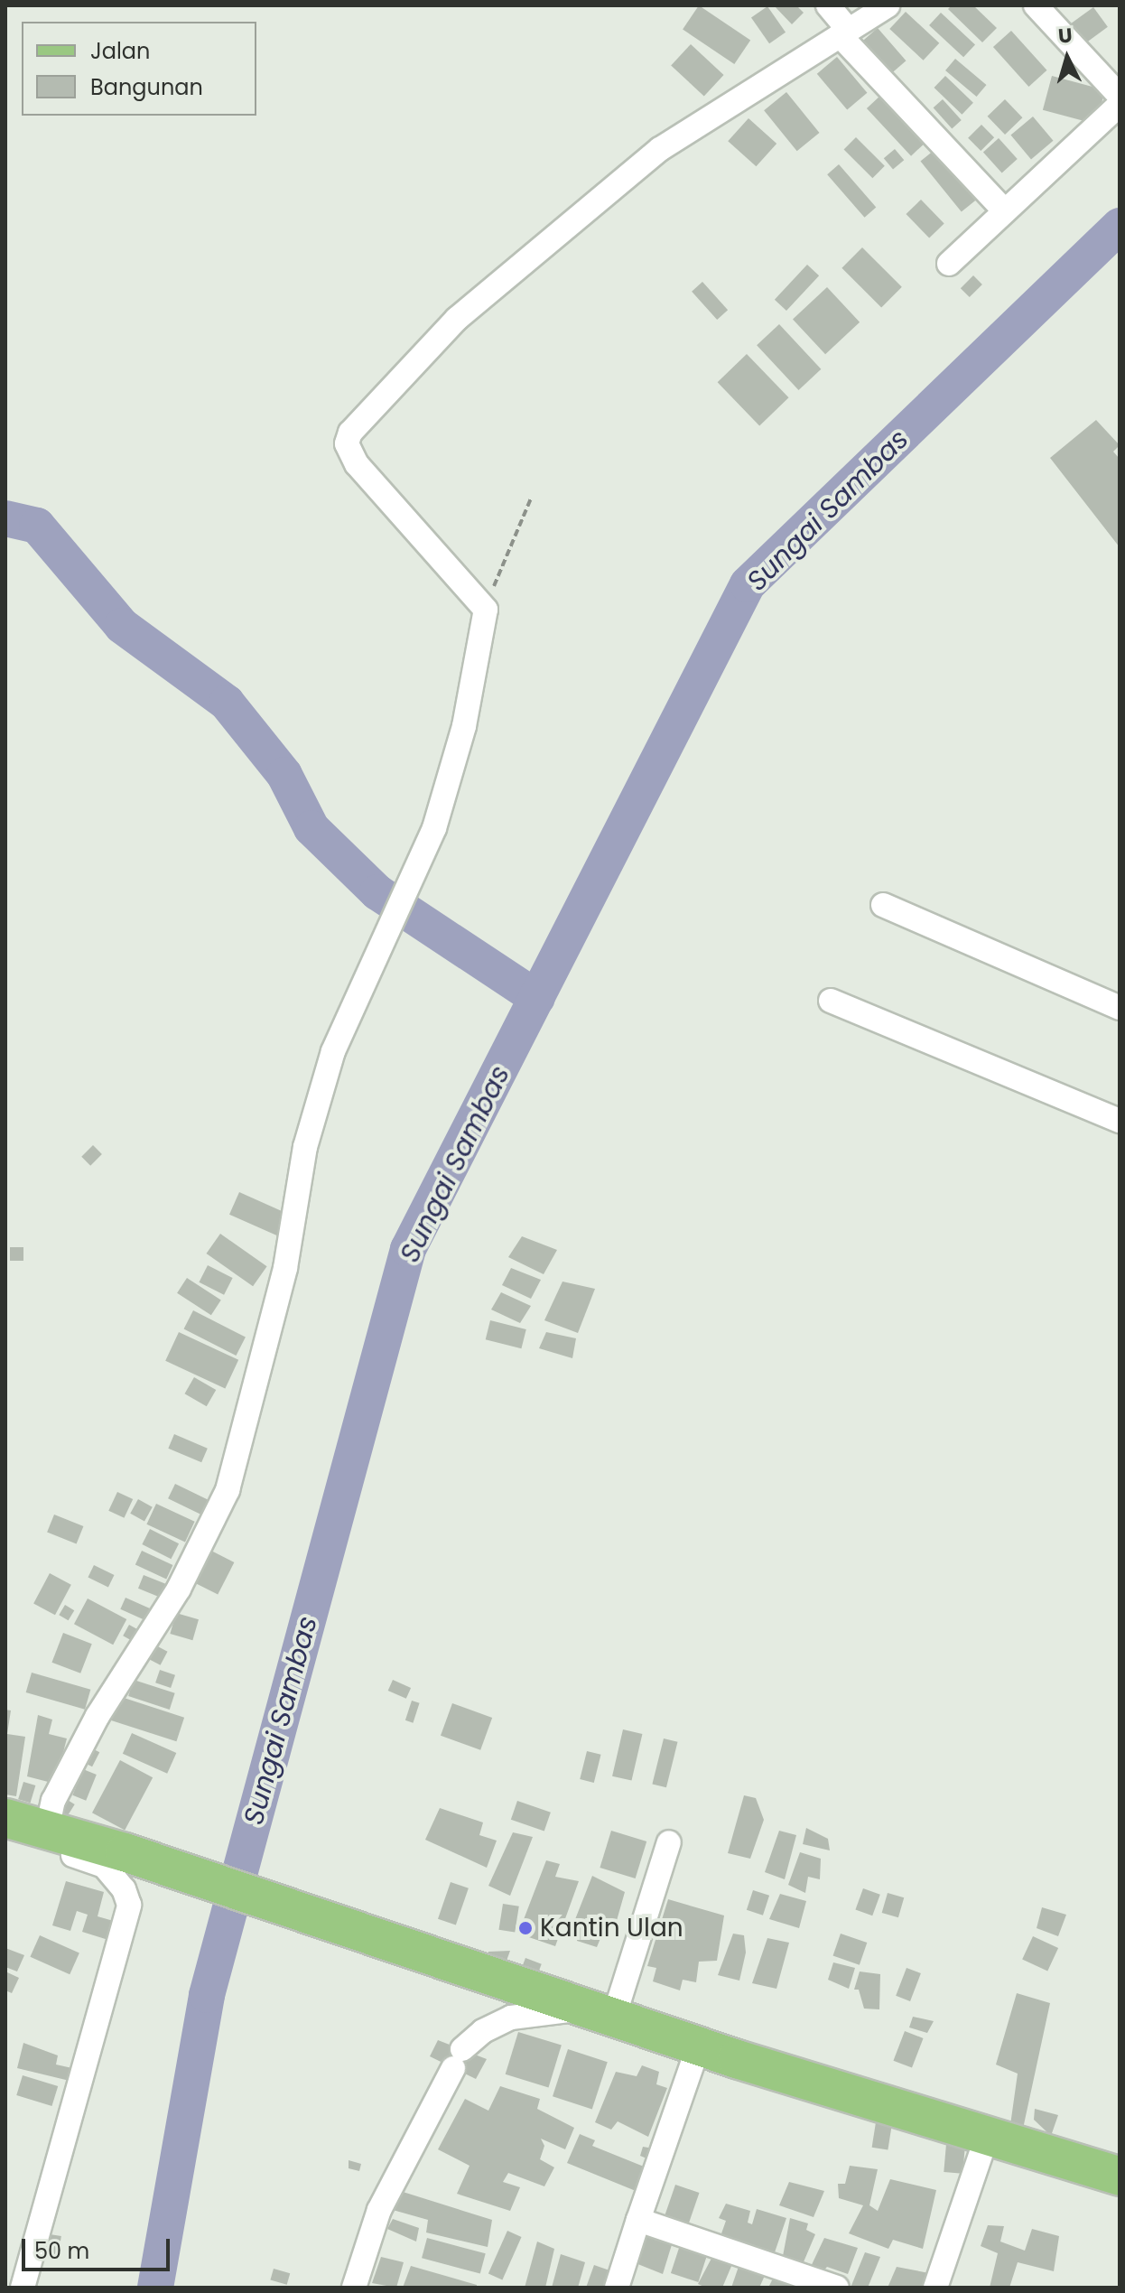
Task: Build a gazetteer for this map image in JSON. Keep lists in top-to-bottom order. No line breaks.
{"water":["Sungai Sambas"],"places":["Kantin Ulan"],"legend":["Jalan","Bangunan"],"scale_bar":"50 m","north":"top"}
